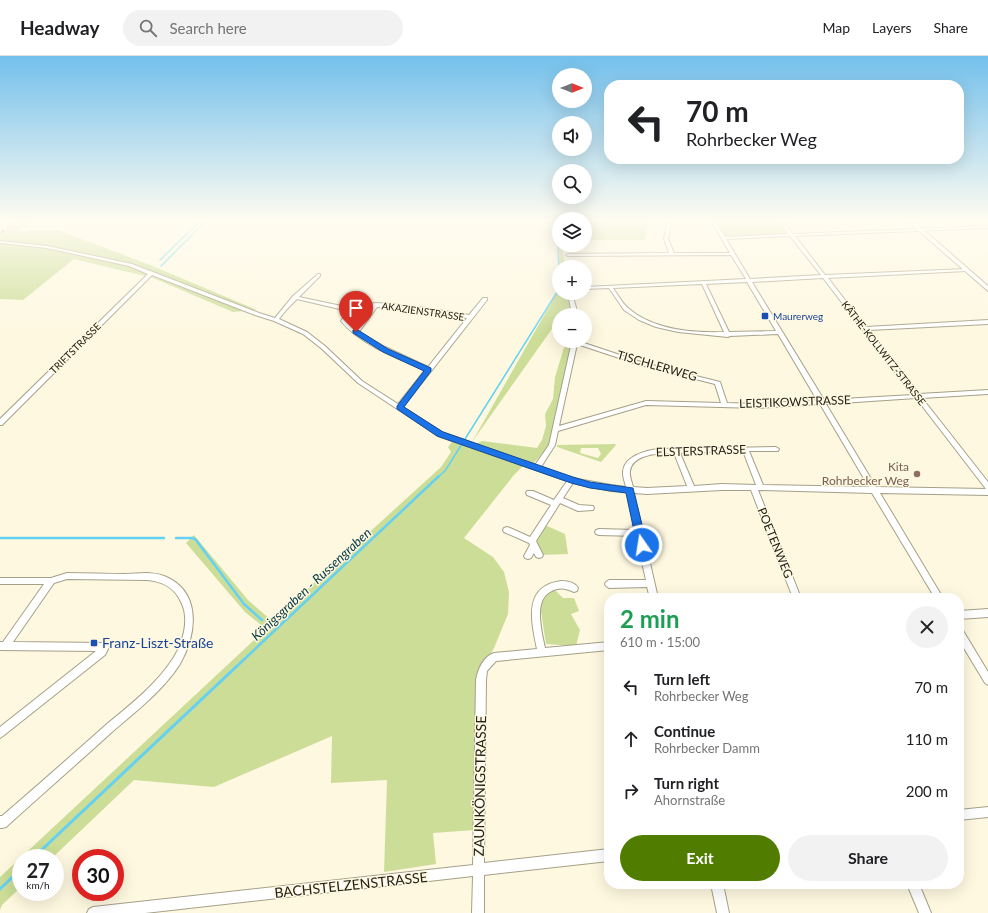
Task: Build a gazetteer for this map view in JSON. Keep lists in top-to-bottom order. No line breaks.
{"streets":{"street":["AKAZIENSTRASSE","TRIFTSTRASSE","KÄTHE-KOLLWITZ-STRASSE","TISCHLERWEG","LEISTIKOWSTRASSE","ELSTERSTRASSE","POETENWEG","ZAUNKÖNIGSTRASSE","BACHSTELZENSTRASSE"]},"crossings":[["KÄTHE-KOLLWITZ-STRASSE","LEISTIKOWSTRASSE"],["TISCHLERWEG","LEISTIKOWSTRASSE"],["ELSTERSTRASSE","POETENWEG"],["ZAUNKÖNIGSTRASSE","BACHSTELZENSTRASSE"]],"water":["Königsgraben - Russengraben"],"places":{"transit":["Maurerweg","Franz-Liszt-Straße"],"other":["Kita Rohrbecker Weg"]},"north":"right","page":{"header":"Headway","search":"Search here","nav":["Map","Layers","Share"],"map_buttons":["+","−"],"turn":["70 m","Rohrbecker Weg"],"heading":["2 min","610 m · 15:00"],"list":[{"name":"Turn left","note":"Rohrbecker Weg","value":"70 m"},{"name":"Continue","note":"Rohrbecker Damm","value":"110 m"},{"name":"Turn right","note":"Ahornstraße","value":"200 m"}],"buttons":["Exit","Share"],"speed":"27 km/h","limit":"30"}}
